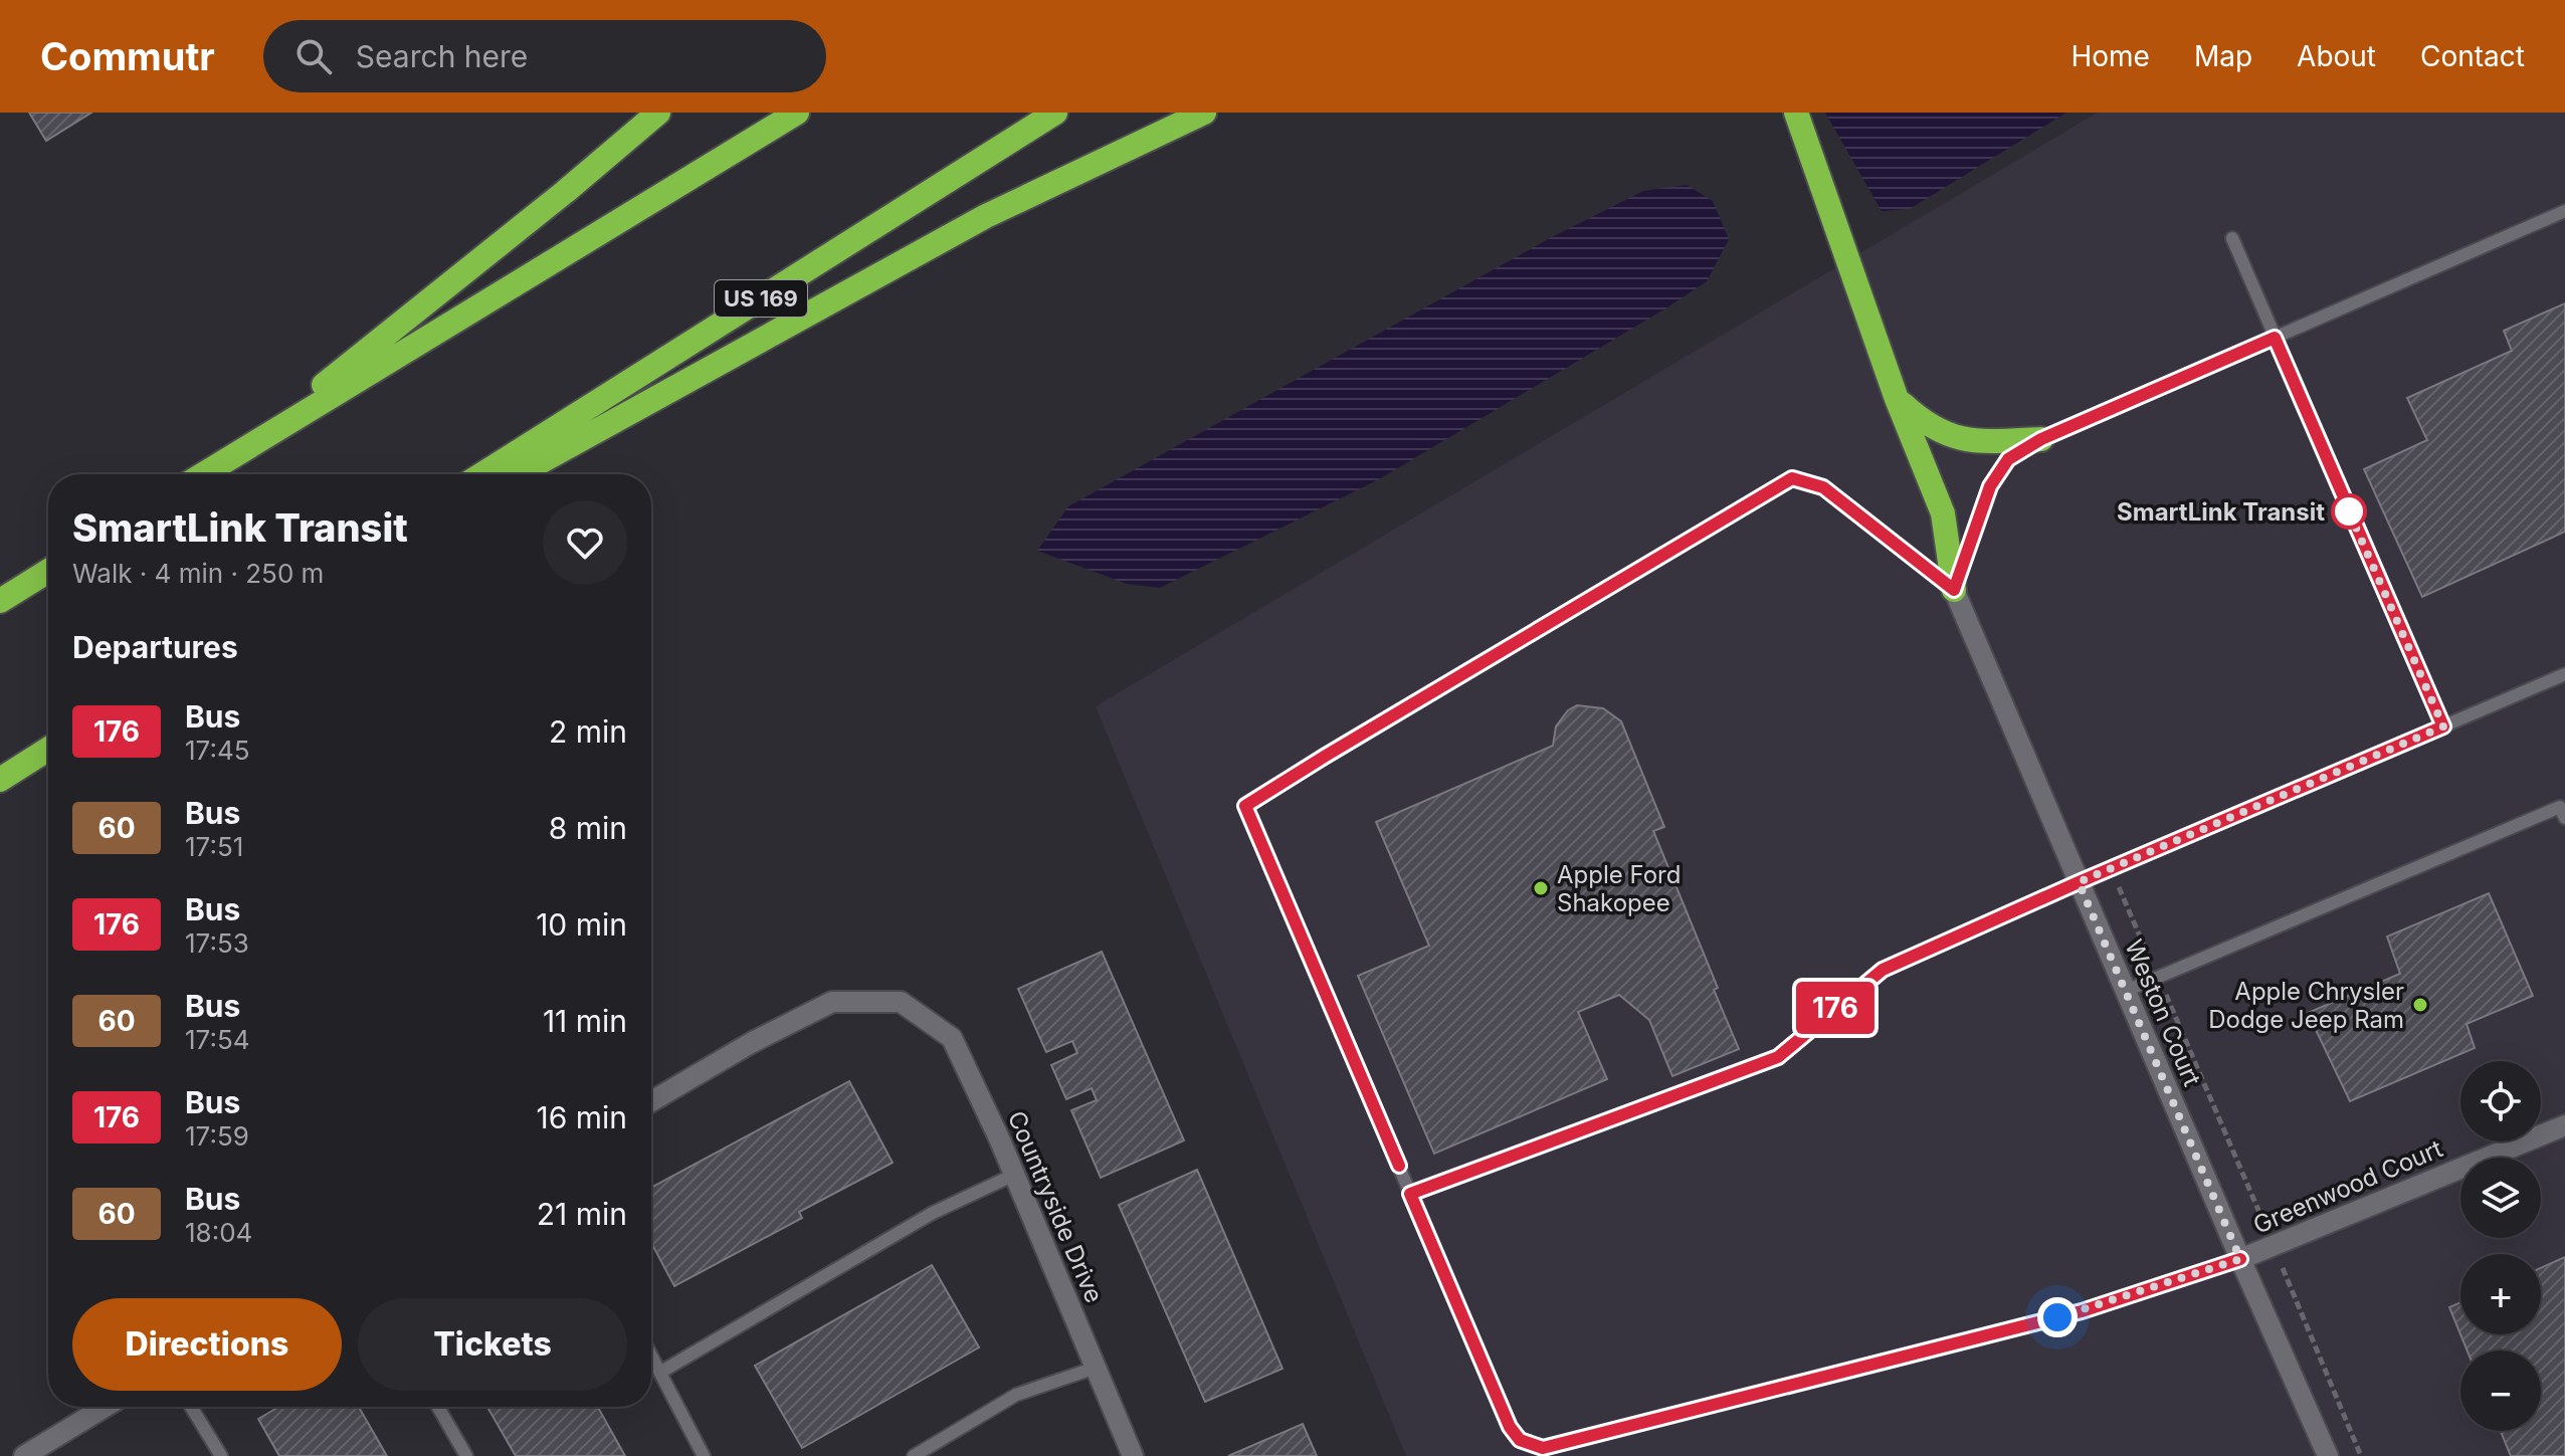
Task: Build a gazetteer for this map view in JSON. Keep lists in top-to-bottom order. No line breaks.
{"streets":{"highway":["US 169"],"street":["Weston Court","Greenwood Court","Countryside Drive"]},"crossings":[["Weston Court","Greenwood Court"]],"places":["SmartLink Transit","Apple Ford Shakopee","Apple Chrysler Dodge Jeep Ram"],"lines":["bus line 176"],"page":{"header":"Commutr","search":"Search here","nav":["Home","Map","About","Contact"],"on_map":"176","heading":[["SmartLink Transit","Walk · 4 min · 250 m"],"Departures"],"list":[{"mark":"176","name":"Bus","note":"17:45","value":"2 min"},{"mark":"60","name":"Bus","note":"17:51","value":"8 min"},{"mark":"176","name":"Bus","note":"17:53","value":"10 min"},{"mark":"60","name":"Bus","note":"17:54","value":"11 min"},{"mark":"176","name":"Bus","note":"17:59","value":"16 min"},{"mark":"60","name":"Bus","note":"18:04","value":"21 min"}],"map_buttons":["+","−"],"buttons":["Directions","Tickets"]}}
